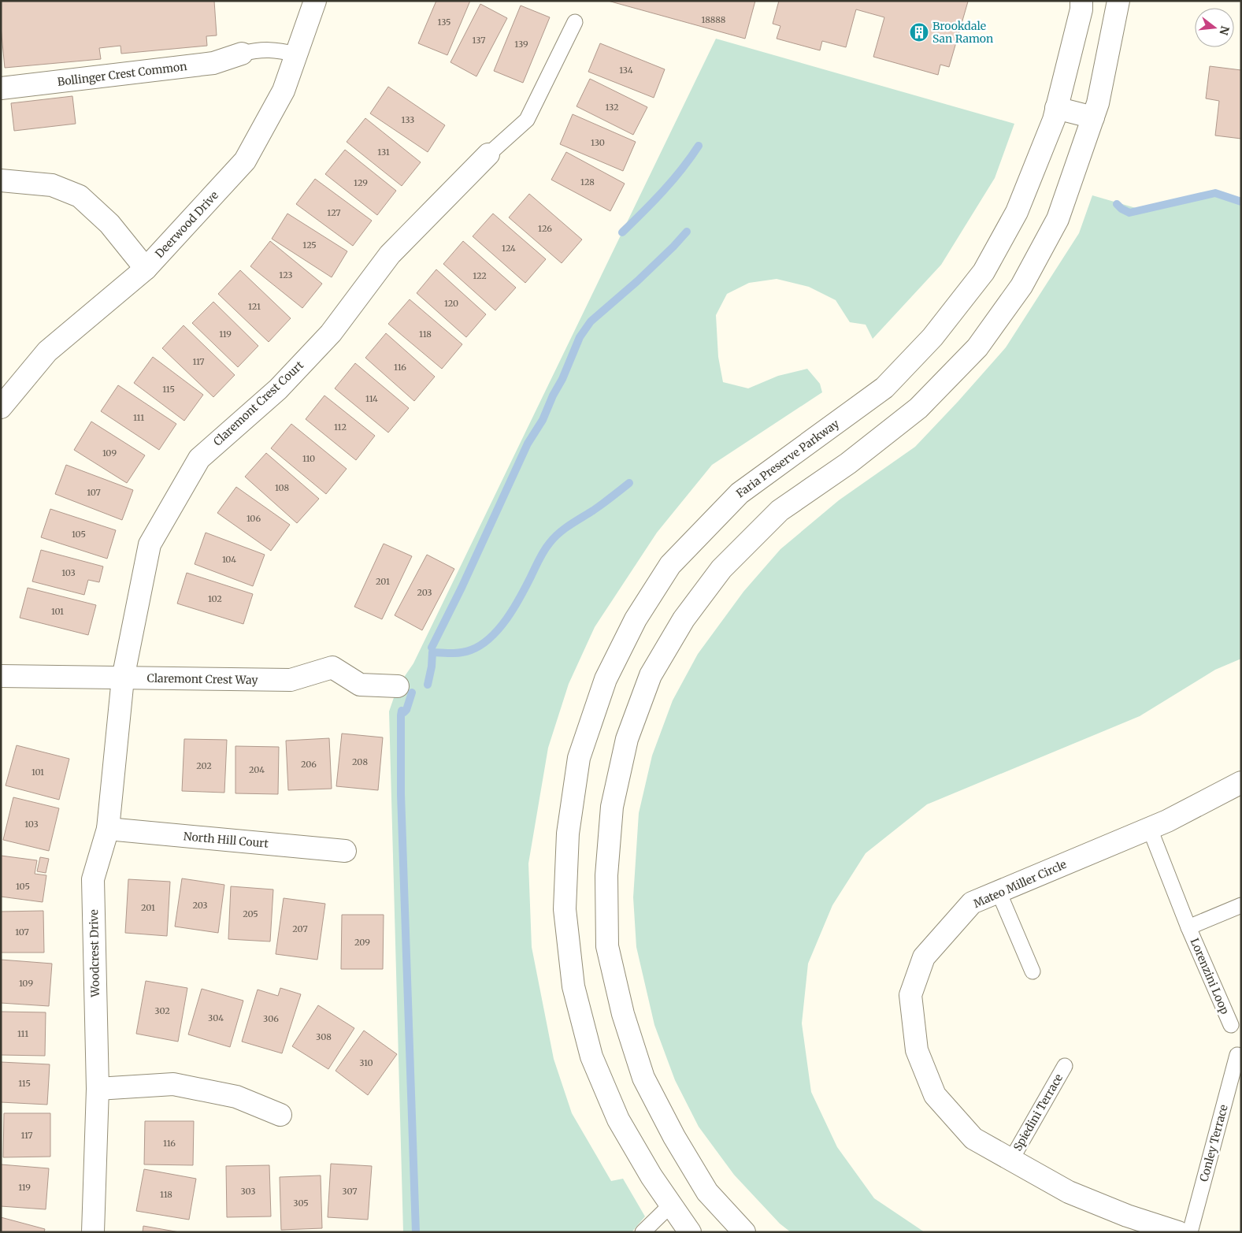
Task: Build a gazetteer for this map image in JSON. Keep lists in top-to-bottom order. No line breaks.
{"streets":{"street":["Bollinger Crest Common","Deerwood Drive","Claremont Crest Court","Faria Preserve Parkway","Claremont Crest Way","North Hill Court","Mateo Miller Circle","Woodcrest Drive"],"lane":["Lorenzini Loop","Spiedini Terrace","Conley Terrace"]},"crossings":[["Claremont Crest Court","Claremont Crest Way"],["Claremont Crest Court","Woodcrest Drive"],["Claremont Crest Way","Woodcrest Drive"],["North Hill Court","Woodcrest Drive"],["Mateo Miller Circle","Lorenzini Loop"],["Mateo Miller Circle","Spiedini Terrace"]],"places":{"building":["Brookdale San Ramon"]},"house_numbers":["18888","135","137","139","134","132","133","130","131","128","129","127","126","125","124","123","122","120","121","119","118","117","116","115","114","111","112","109","110","108","107","106","105","104","103","201","203","102","101","208","206","202","204","101","103","105","203","201","205","207","107","209","109","302","304","306","111","308","310","115","117","116","119","303","307","118","305"],"north":"right"}
